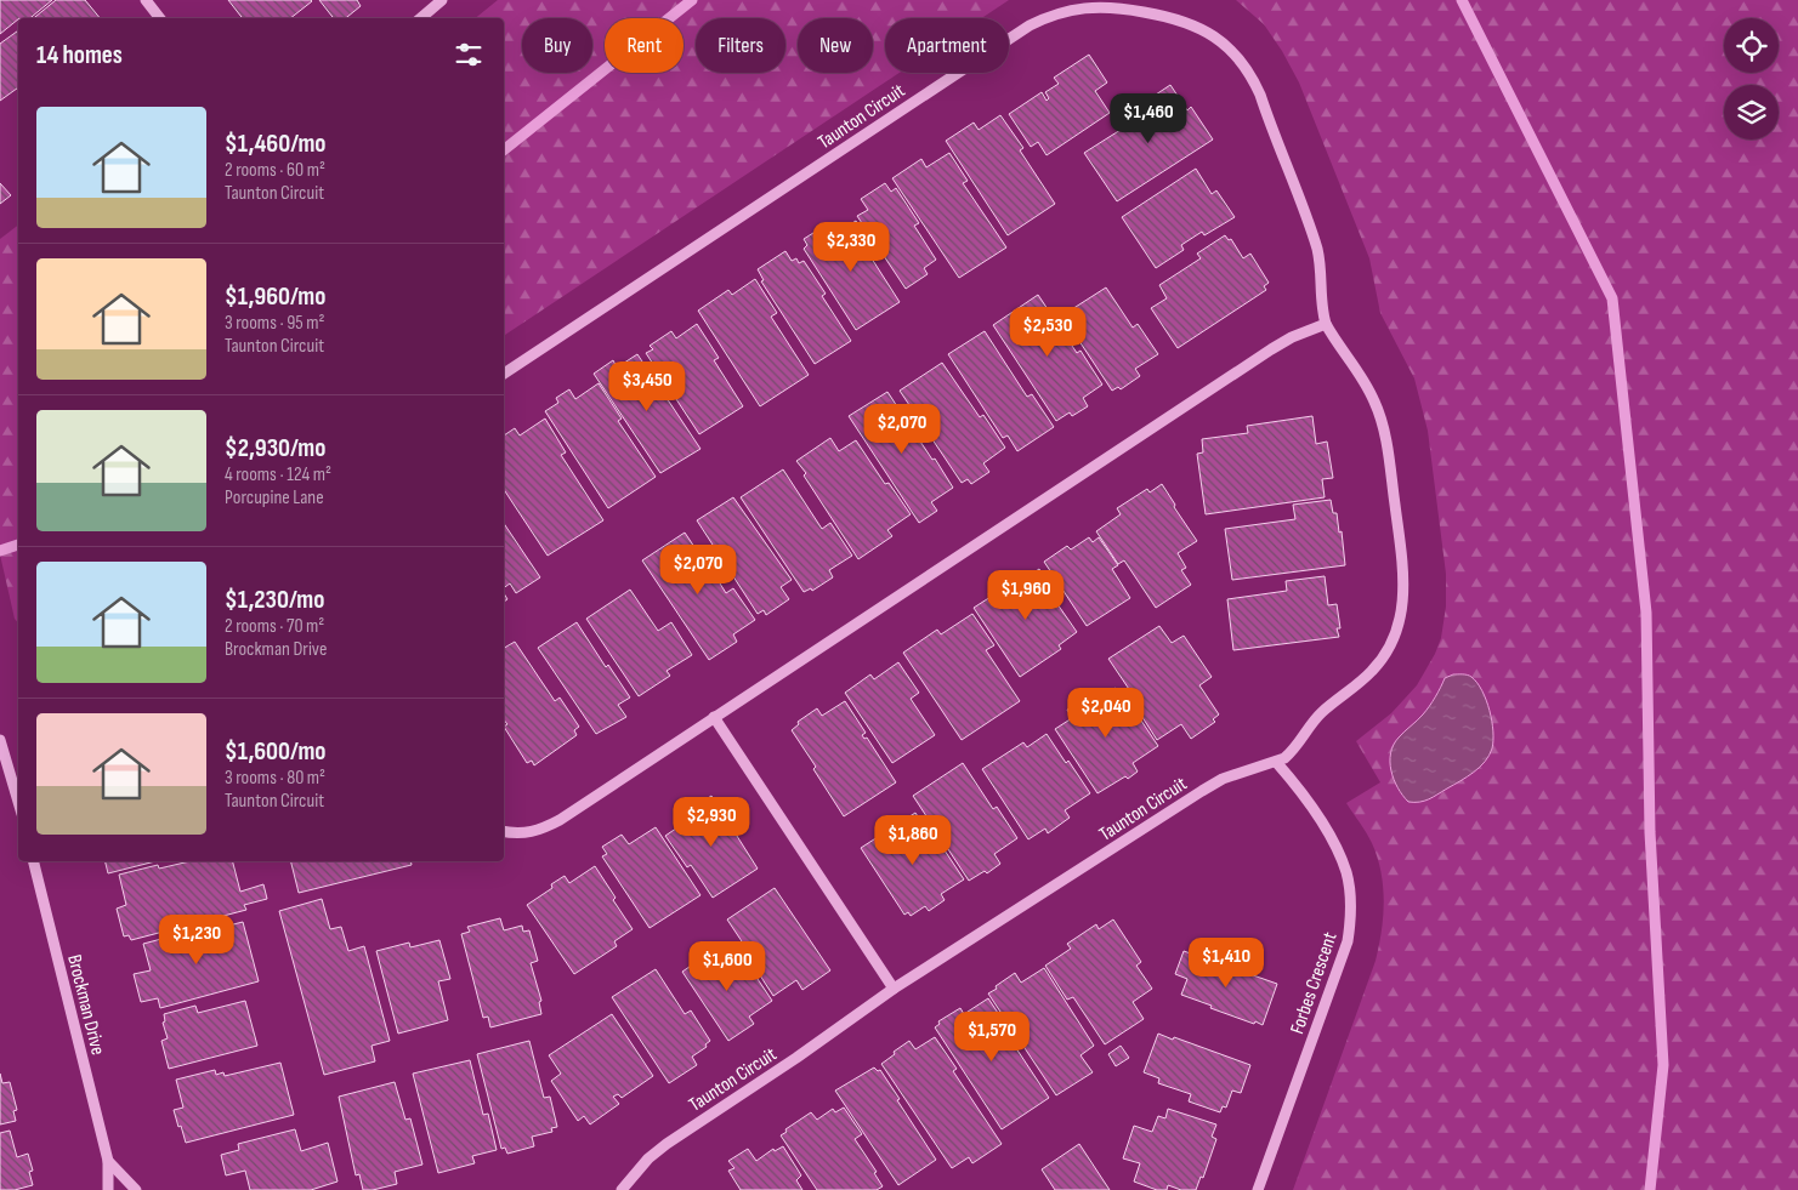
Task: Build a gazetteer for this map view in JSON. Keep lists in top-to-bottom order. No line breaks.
{"streets":{"street":["Taunton Circuit","Forbes Crescent","Brockman Drive"]},"crossings":[["Taunton Circuit","Forbes Crescent"]],"page":{"chip":["Buy","Rent","Filters","New","Apartment"],"heading":"14 homes","list":[{"name":"$1,460/mo","note":"2 rooms · 60 m² · Taunton Circuit"},{"name":"$1,960/mo","note":"3 rooms · 95 m² · Taunton Circuit"},{"name":"$2,930/mo","note":"4 rooms · 124 m² · Porcupine Lane"},{"name":"$1,230/mo","note":"2 rooms · 70 m² · Brockman Drive"},{"name":"$1,600/mo","note":"3 rooms · 80 m² · Taunton Circuit"}],"price":["$1,460","$2,330","$2,530","$3,450","$2,070","$2,070","$1,960","$2,040","$2,930","$1,860","$1,230","$1,410","$1,600","$1,570"]}}
